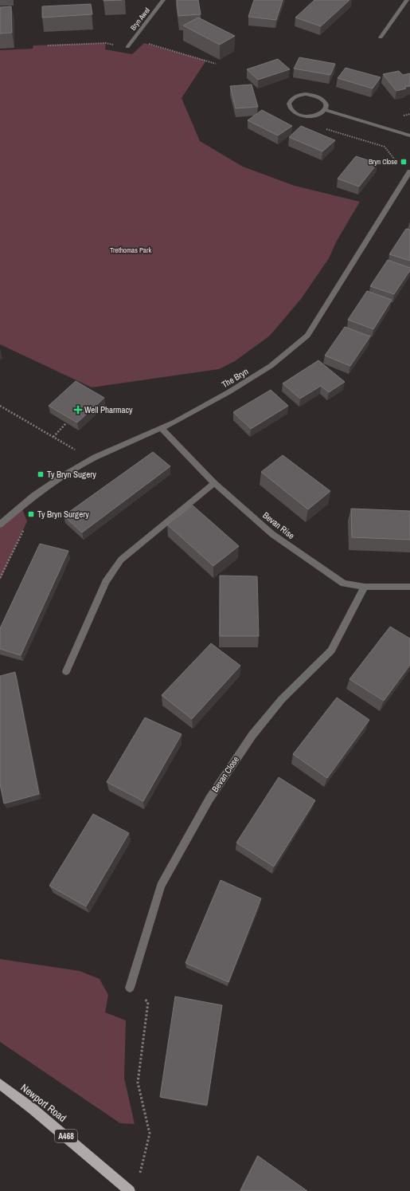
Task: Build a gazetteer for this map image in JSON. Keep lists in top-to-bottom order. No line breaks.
{"streets":{"main road":["Newport Road","A468"],"street":["Bryn Awel","The Bryn","Bevan Rise","Bevan Close"]},"crossings":[["The Bryn","Bevan Rise"],["Bevan Rise","Bevan Close"]],"parks":["Trethomas Park"],"places":{"transit":["Bryn Close","Ty Bryn Sugery","Ty Bryn Surgery"],"health":["Well Pharmacy"]}}
